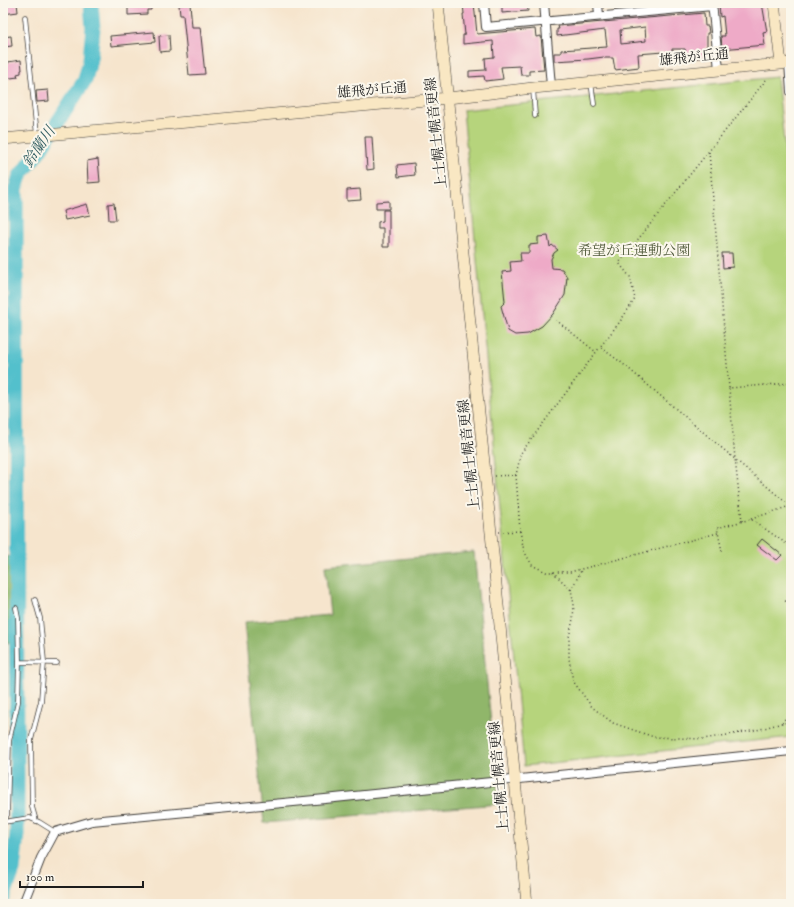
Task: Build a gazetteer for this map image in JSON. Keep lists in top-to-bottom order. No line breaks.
{"streets":{"main road":["雄飛が丘通","上士幌士幌音更線"]},"crossings":[["雄飛が丘通","上士幌士幌音更線"]],"water":["鈴蘭川"],"parks":["希望が丘運動公園"],"scale_bar":"100 m"}
